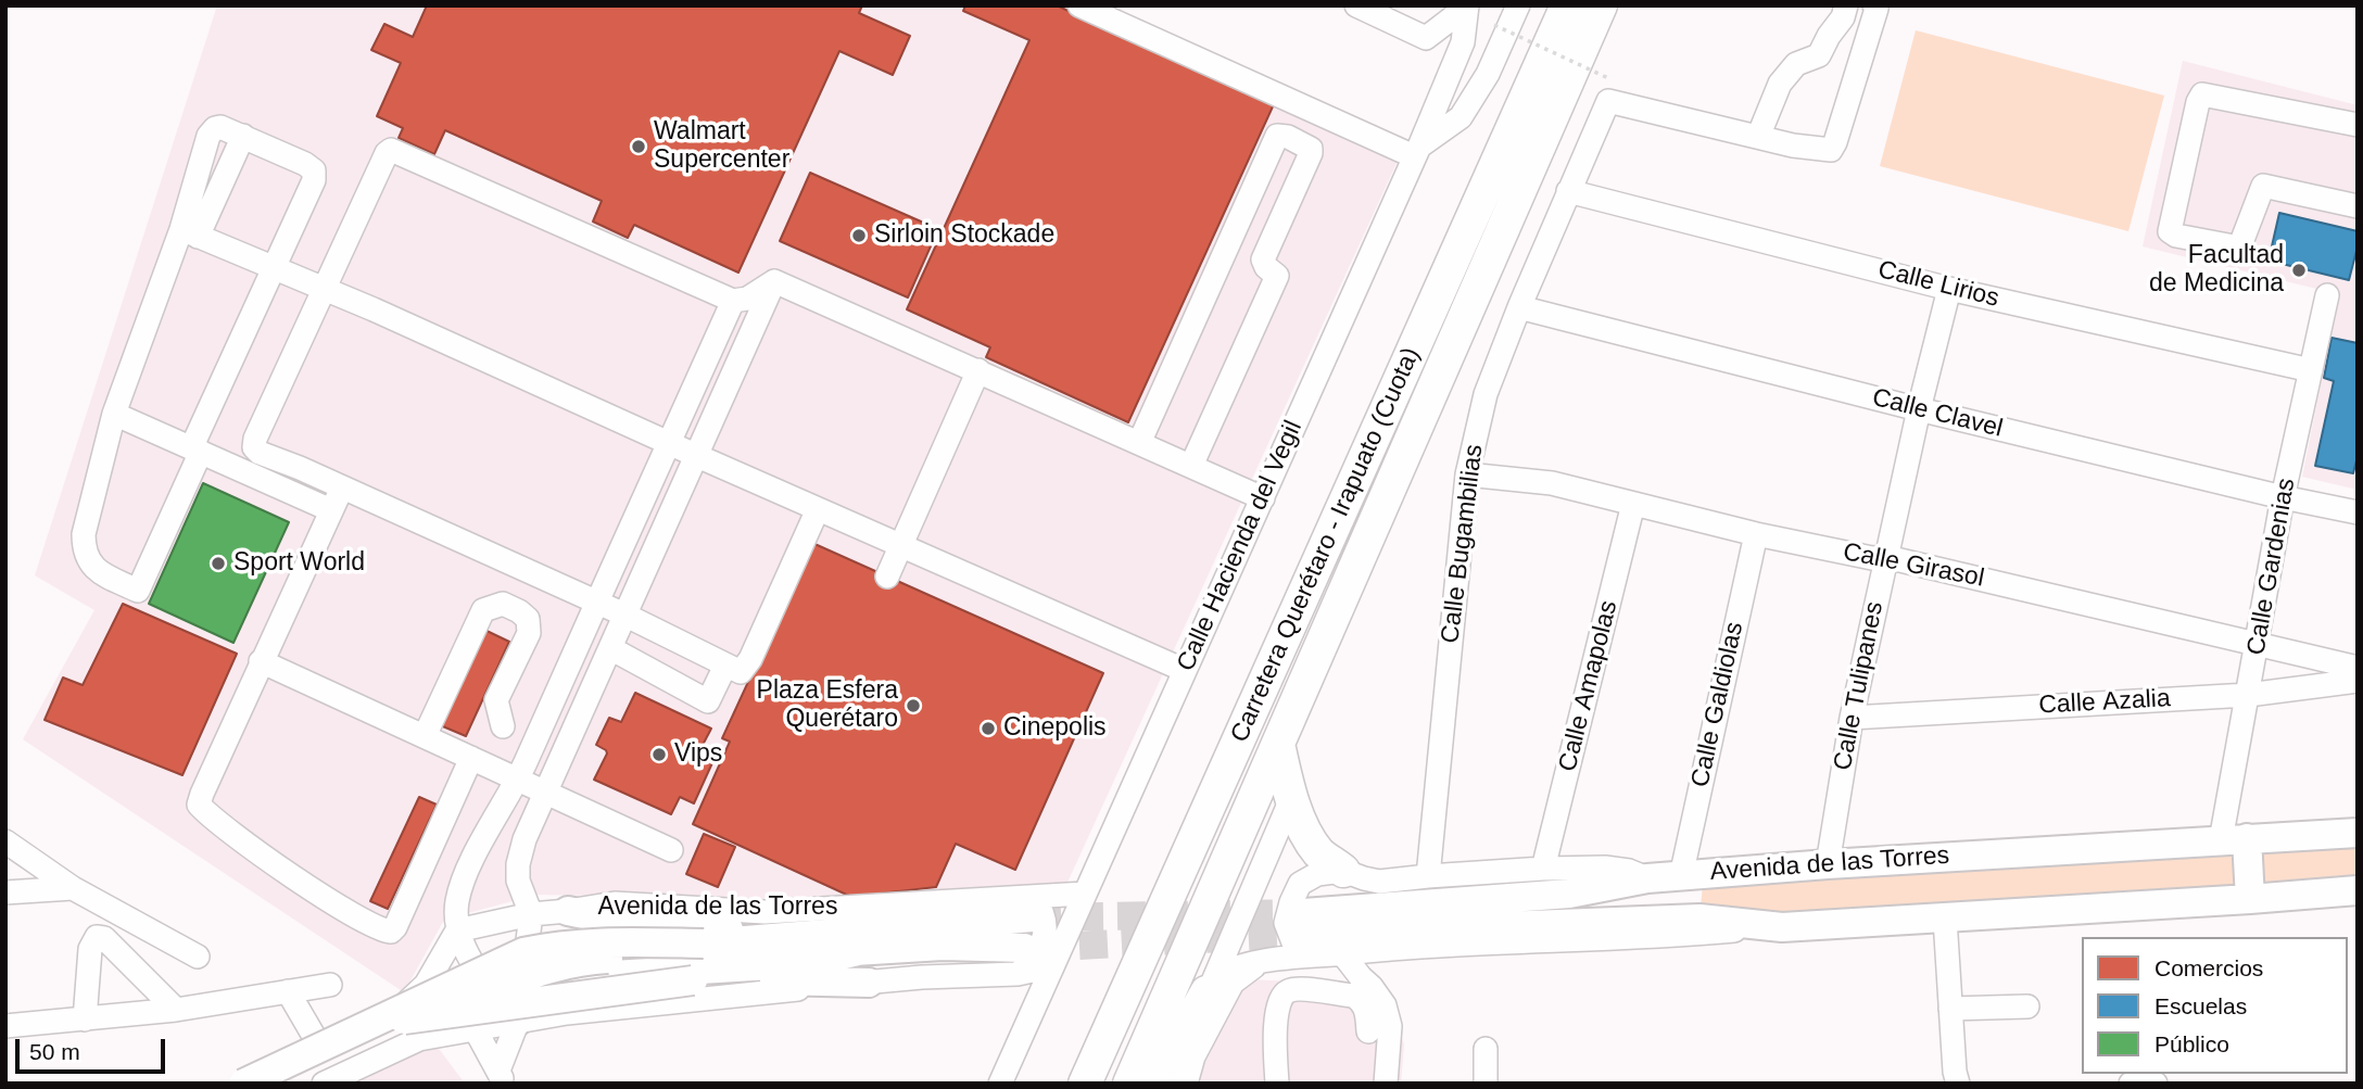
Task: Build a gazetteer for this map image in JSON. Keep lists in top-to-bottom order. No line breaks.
{"streets":{"highway":["Carretera Querétaro - Irapuato (Cuota)"],"main road":["Avenida de las Torres"],"street":["Calle Lirios","Calle Clavel","Calle Bugambilias","Calle Hacienda del Vegil","Calle Girasol","Calle Gardenias","Calle Amapolas","Calle Tulipanes","Calle Azalia","Calle Galdiolas"]},"crossings":[["Calle Lirios","Calle Bugambilias"],["Calle Lirios","Calle Gardenias"],["Calle Lirios","Calle Tulipanes"],["Calle Clavel","Calle Bugambilias"],["Calle Clavel","Calle Gardenias"],["Calle Clavel","Calle Tulipanes"],["Calle Bugambilias","Calle Girasol"],["Calle Hacienda del Vegil","Avenida de las Torres"],["Calle Girasol","Calle Gardenias"],["Calle Girasol","Calle Amapolas"],["Calle Girasol","Calle Tulipanes"],["Calle Girasol","Calle Galdiolas"],["Calle Gardenias","Calle Azalia"],["Calle Gardenias","Avenida de las Torres"],["Calle Tulipanes","Calle Azalia"],["Calle Tulipanes","Avenida de las Torres"],["Calle Galdiolas","Avenida de las Torres"]],"places":["Walmart Supercenter","Sirloin Stockade","Facultad de Medicina","Sport World","Plaza Esfera Querétaro","Cinepolis","Vips"],"legend":["Comercios","Escuelas","Público"],"scale_bar":"50 m"}
